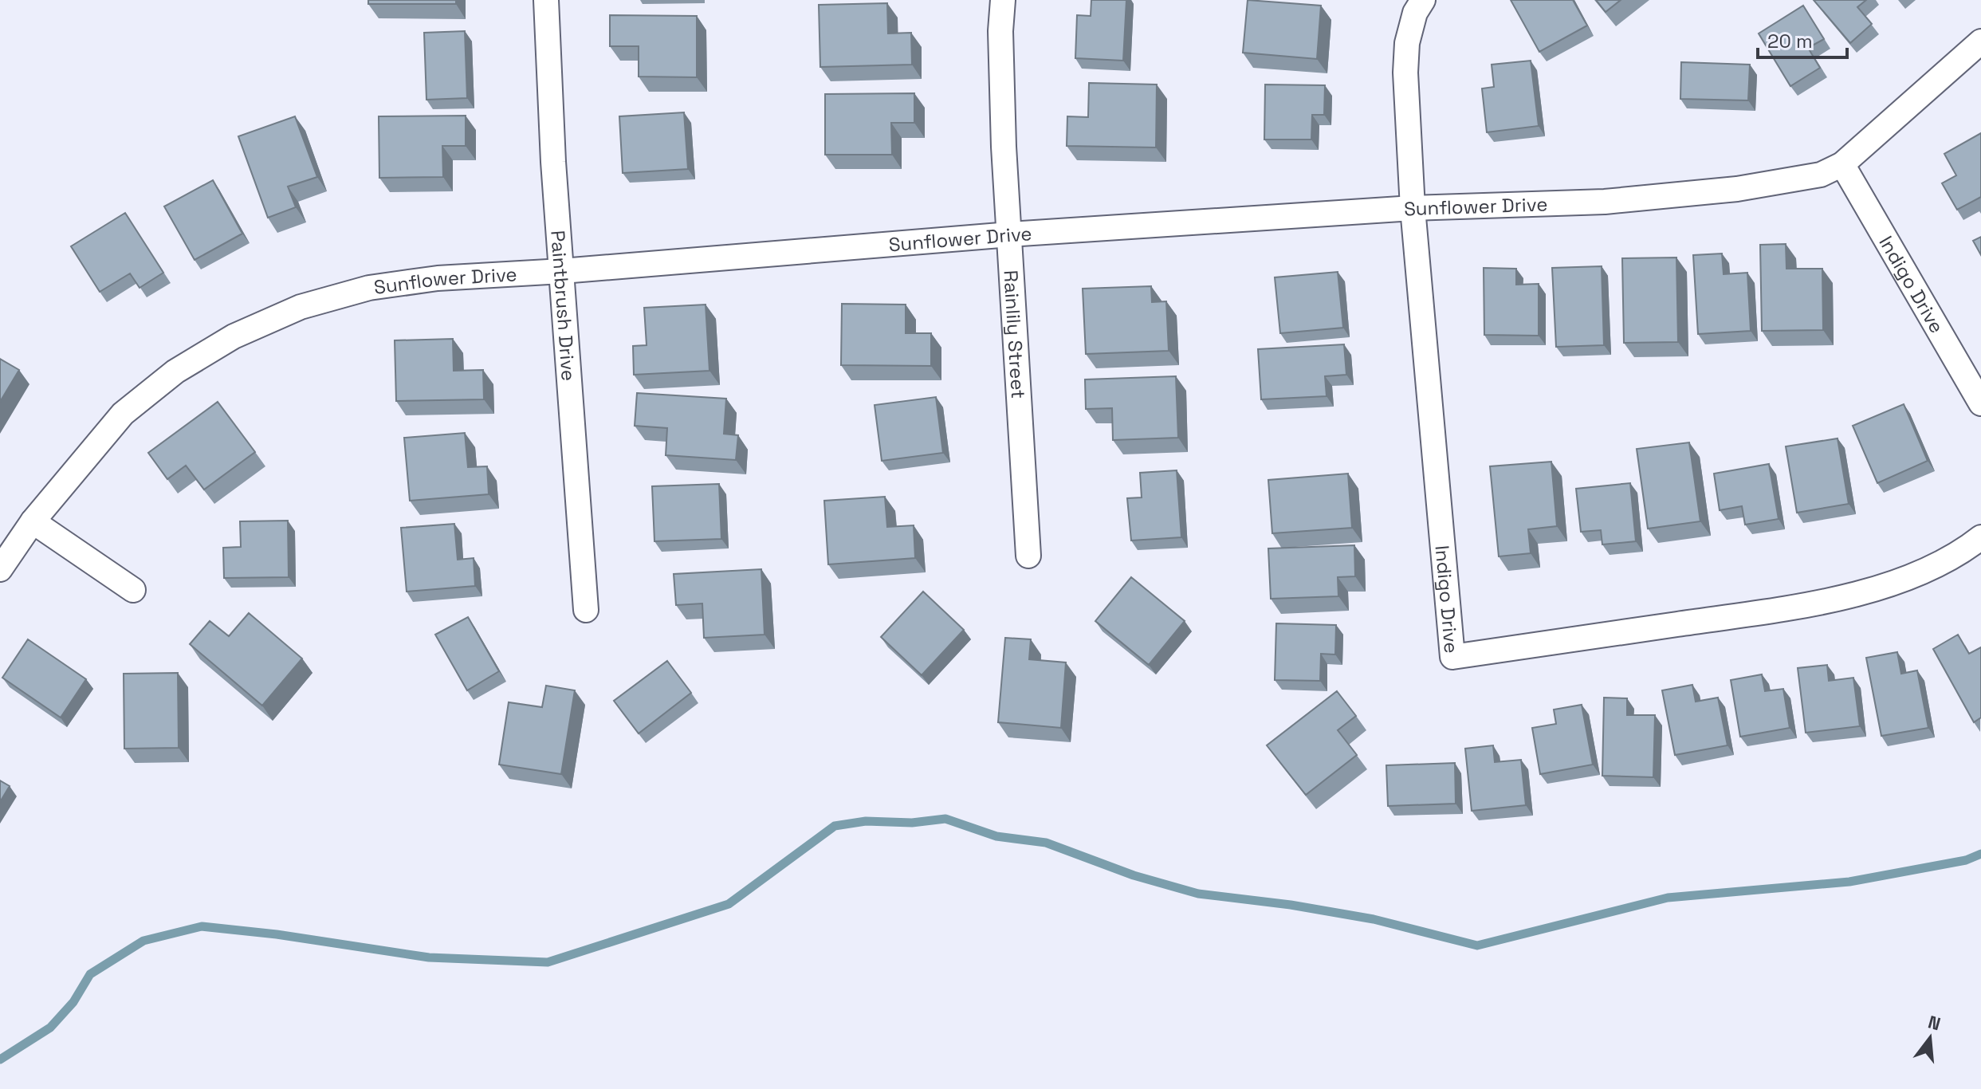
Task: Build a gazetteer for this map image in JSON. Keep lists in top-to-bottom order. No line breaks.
{"streets":{"street":["Sunflower Drive","Indigo Drive","Paintbrush Drive","Rainlily Street"]},"crossings":[["Sunflower Drive","Indigo Drive"],["Sunflower Drive","Paintbrush Drive"],["Sunflower Drive","Rainlily Street"]],"scale_bar":"20 m","north":"top"}
